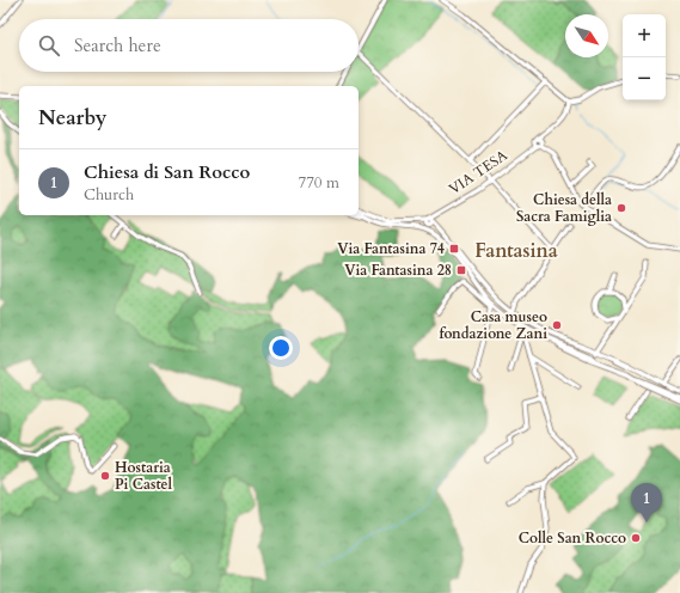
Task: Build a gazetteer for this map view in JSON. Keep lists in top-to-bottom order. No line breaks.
{"streets":{"street":["VIA TESA"]},"districts":["Fantasina"],"places":{"other":["Chiesa della Sacra Famiglia","Casa museo fondazione Zani","Hostaria Pi Castel","Colle San Rocco"],"transit":["Via Fantasina 74","Via Fantasina 28"]},"north":"bottom right","page":{"map_buttons":["+","−"],"search":"Search here","heading":"Nearby","list":[{"mark":"1","name":"Chiesa di San Rocco","note":"Church","value":"770 m"}],"pins":"1"}}
